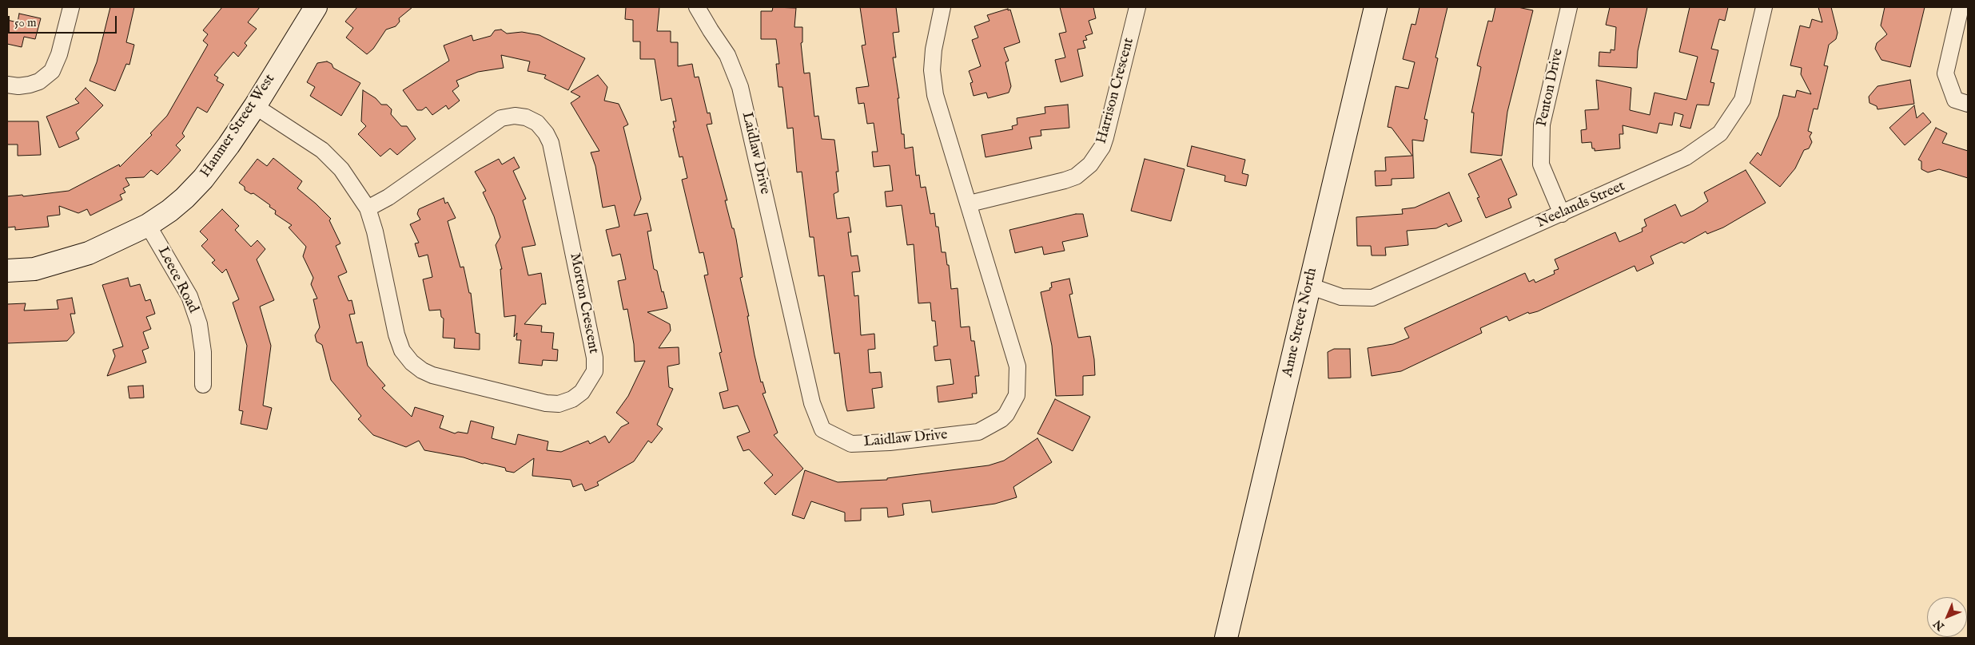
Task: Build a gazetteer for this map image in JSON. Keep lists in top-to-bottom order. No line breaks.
{"streets":{"street":["Penton Drive","Harrison Crescent","Hanmer Street West","Laidlaw Drive","Neelands Street","Leece Road","Morton Crescent","Anne Street North"]},"crossings":[["Penton Drive","Neelands Street"],["Harrison Crescent","Laidlaw Drive"],["Hanmer Street West","Leece Road"],["Hanmer Street West","Morton Crescent"],["Neelands Street","Anne Street North"]],"scale_bar":"50 m","north":"bottom left"}
